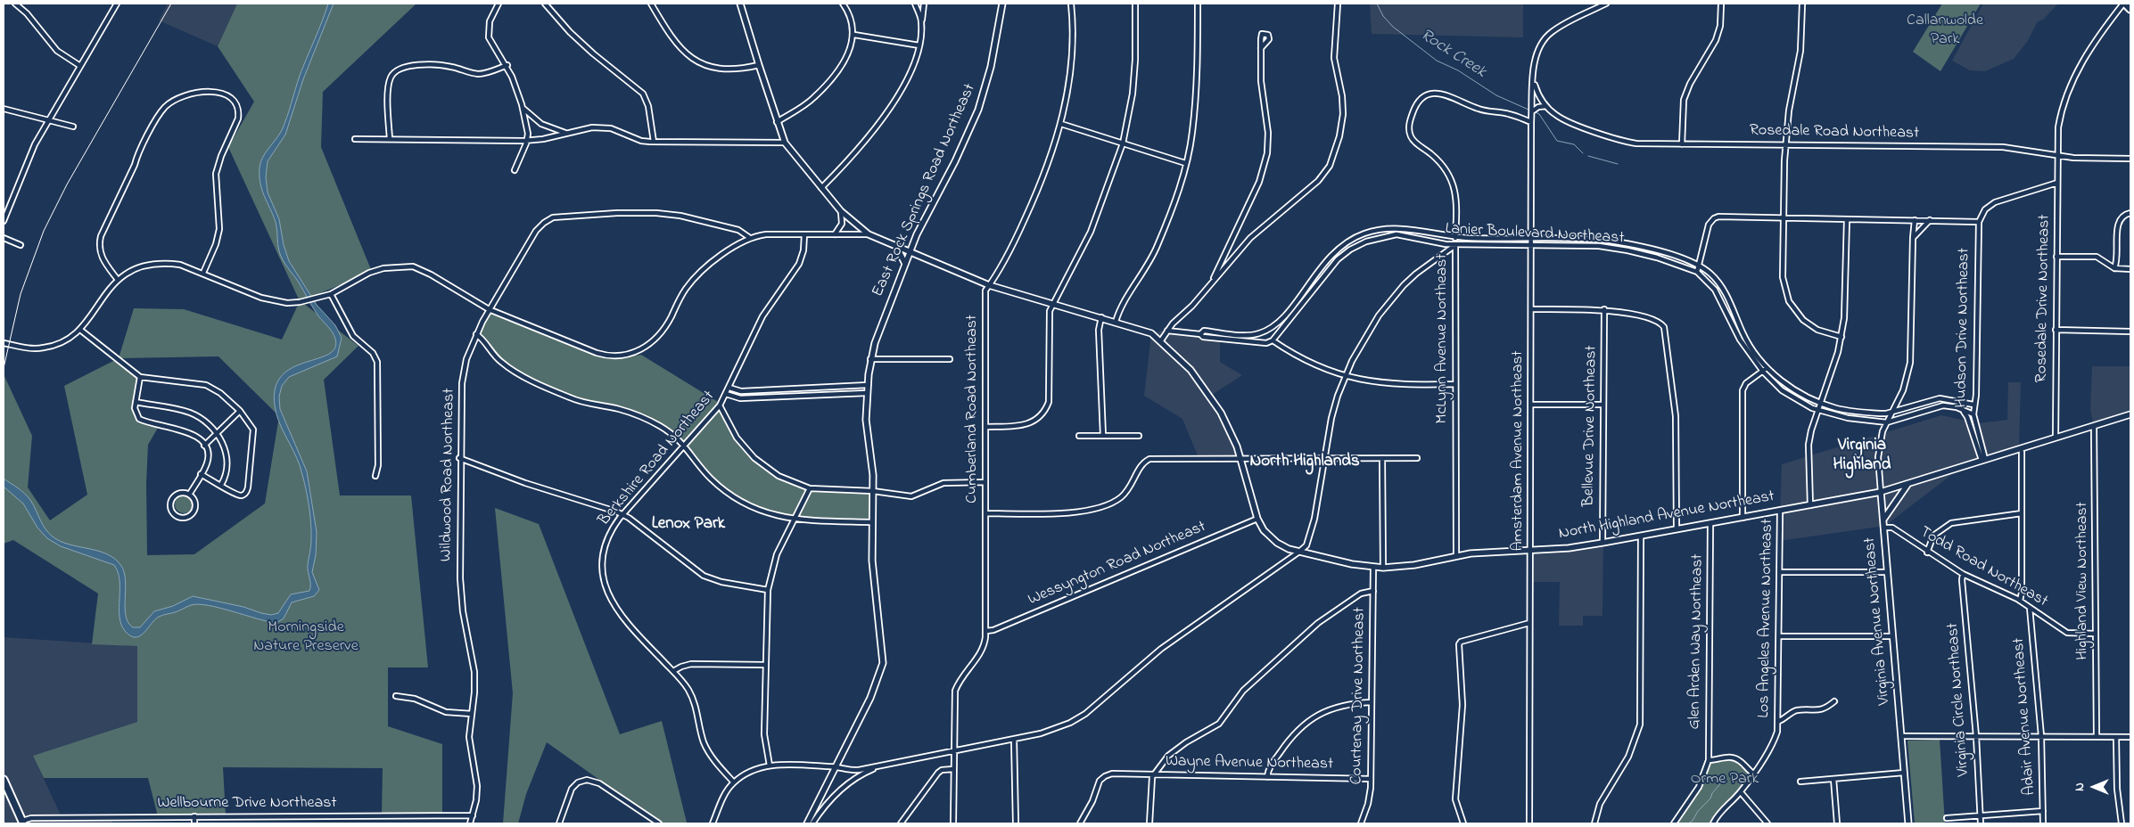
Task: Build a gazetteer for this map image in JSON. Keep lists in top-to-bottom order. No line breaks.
{"streets":{"street":["Rosedale Road Northeast","East Rock Springs Road Northeast","Lanier Boulevard Northeast","Rosedale Drive Northeast","Hudson Drive Northeast","McLynn Avenue Northeast","Cumberland Road Northeast","Bellevue Drive Northeast","Amsterdam Avenue Northeast","Berkshire Road Northeast","Wildwood Road Northeast","North Highland Avenue Northeast","Wessyngton Road Northeast","Todd Road Northeast","Highland View Northeast","Los Angeles Avenue Northeast","Virginia Avenue Northeast","Glen Arden Way Northeast","Courtenay Drive Northeast","Virginia Circle Northeast","Adair Avenue Northeast","Wayne Avenue Northeast","Wellbourne Drive Northeast"]},"crossings":[["Rosedale Road Northeast","Rosedale Drive Northeast"],["Rosedale Road Northeast","Amsterdam Avenue Northeast"],["East Rock Springs Road Northeast","North Highland Avenue Northeast"],["Lanier Boulevard Northeast","Hudson Drive Northeast"],["Lanier Boulevard Northeast","McLynn Avenue Northeast"],["Lanier Boulevard Northeast","Amsterdam Avenue Northeast"],["Lanier Boulevard Northeast","Virginia Avenue Northeast"],["Rosedale Drive Northeast","North Highland Avenue Northeast"],["Hudson Drive Northeast","North Highland Avenue Northeast"],["McLynn Avenue Northeast","Amsterdam Avenue Northeast"],["McLynn Avenue Northeast","North Highland Avenue Northeast"],["Cumberland Road Northeast","North Highland Avenue Northeast"],["Cumberland Road Northeast","Wessyngton Road Northeast"],["Bellevue Drive Northeast","North Highland Avenue Northeast"],["Amsterdam Avenue Northeast","North Highland Avenue Northeast"],["Wildwood Road Northeast","Wellbourne Drive Northeast"],["North Highland Avenue Northeast","Wessyngton Road Northeast"],["North Highland Avenue Northeast","Highland View Northeast"],["North Highland Avenue Northeast","Los Angeles Avenue Northeast"],["North Highland Avenue Northeast","Virginia Avenue Northeast"],["North Highland Avenue Northeast","Glen Arden Way Northeast"],["North Highland Avenue Northeast","Courtenay Drive Northeast"],["Todd Road Northeast","Highland View Northeast"],["Todd Road Northeast","Virginia Avenue Northeast"],["Todd Road Northeast","Virginia Circle Northeast"],["Todd Road Northeast","Adair Avenue Northeast"],["Courtenay Drive Northeast","Wayne Avenue Northeast"]],"districts":["Virginia Highland","North Highlands","Lenox Park"],"water":["Rock Creek"],"parks":["Callanwolde Park","Morningside Nature Preserve","Orme Park"],"north":"left"}
